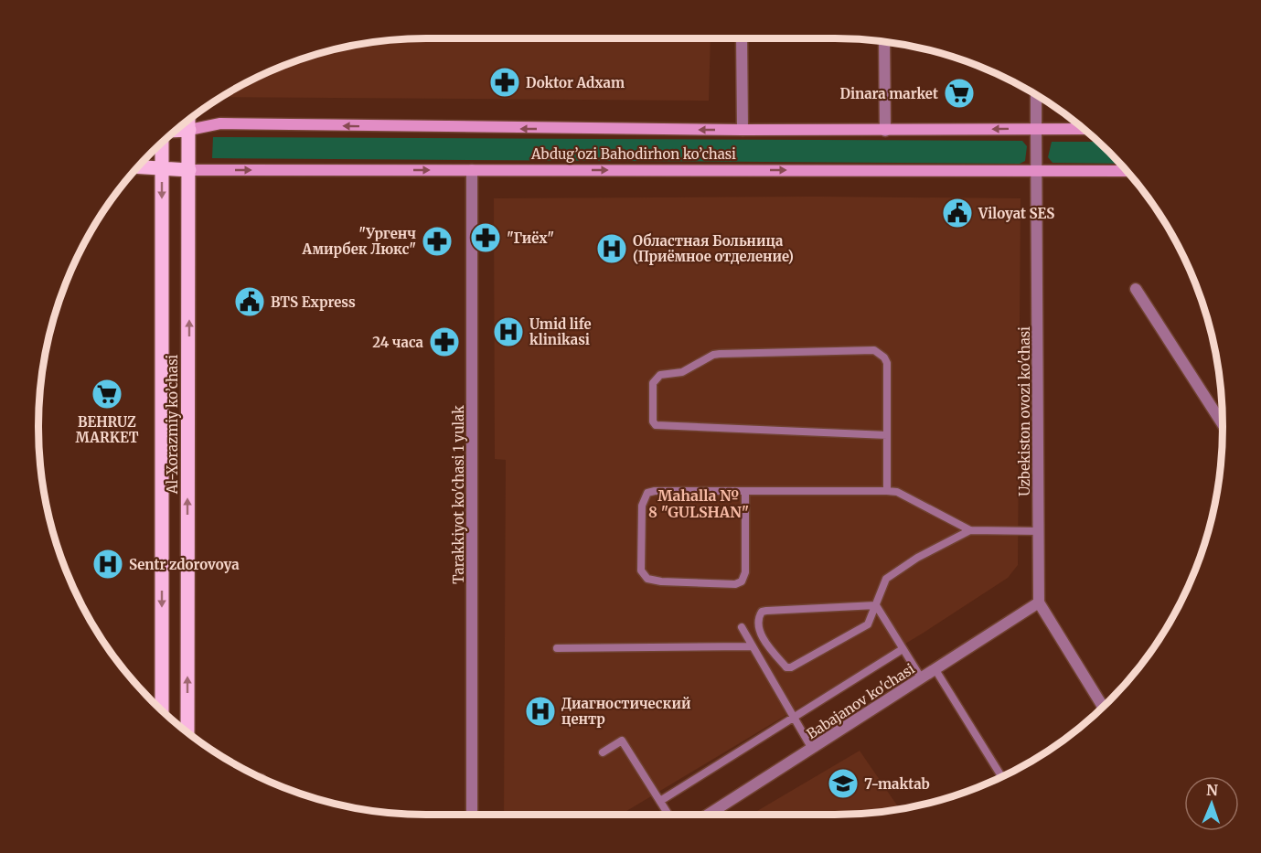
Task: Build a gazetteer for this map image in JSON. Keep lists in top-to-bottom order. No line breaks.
{"streets":{"main road":["Abdug’ozi Bahodirhon ko’chasi","Al-Xorazmiy ko’chasi"],"street":["Uzbekiston ovozi ko'chasi","Tarakkiyot ko'chasi 1 yulak","Babajanov ko'chasi"]},"crossings":[["Abdug’ozi Bahodirhon ko’chasi","Uzbekiston ovozi ko'chasi"],["Abdug’ozi Bahodirhon ko’chasi","Al-Xorazmiy ko’chasi"],["Abdug’ozi Bahodirhon ko’chasi","Tarakkiyot ko'chasi 1 yulak"],["Uzbekiston ovozi ko'chasi","Babajanov ko'chasi"]],"districts":["Mahalla № 8 \"GULSHAN\""],"places":{"pharmacy":["Doktor Adxam","\"Гиёх\"","\"Ургенч Амирбек Люкс\"","24 часа"],"supermarket":["Dinara market","BEHRUZ MARKET"],"public building":["Viloyat SES","BTS Express"],"hospital":["Областная Больница (Приёмное отделение)","Umid life klinikasi","Sentr zdorovoya","Диагностический центр"],"school or university":["7-maktab"]},"north":"top"}
